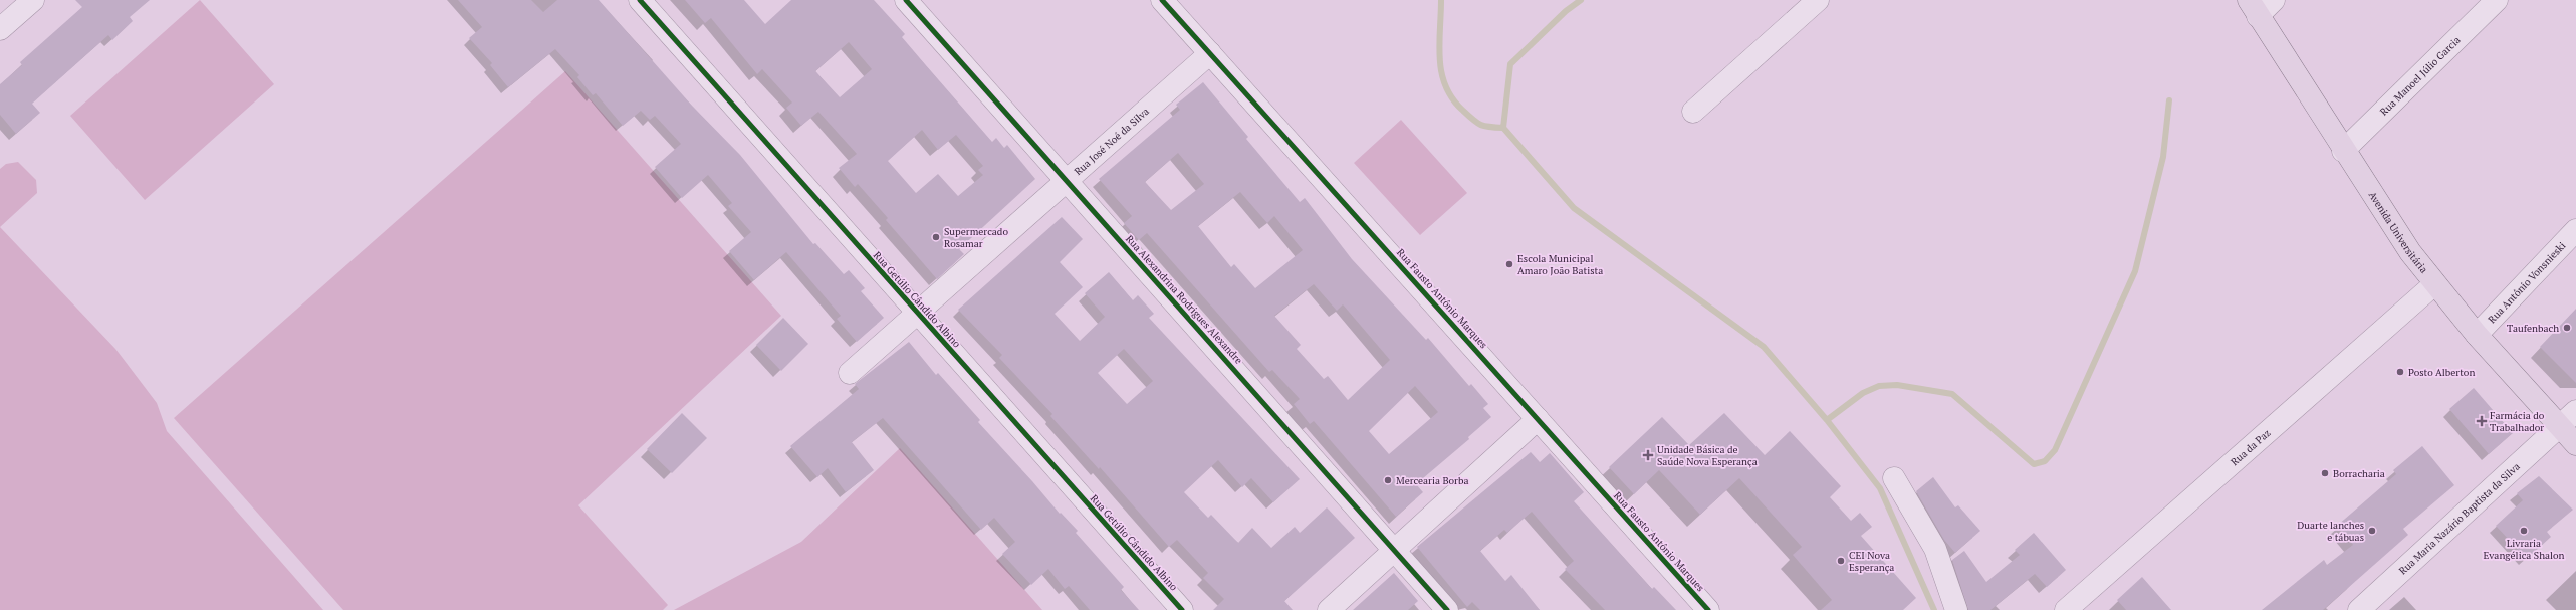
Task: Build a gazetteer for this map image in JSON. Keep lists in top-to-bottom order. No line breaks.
{"streets":{"main road":["Avenida Universitária"],"street":["Rua Manoel Júlio Garcia","Rua José Noé da Silva","Rua Antônio Vonsnieski","Rua Fausto Antônio Marques","Rua Getúlio Cândido Albino","Rua Alexandrina Rodrigues Alexandre","Rua da Paz","Rua Maria Nazário Baptista da Silva"]},"crossings":[["Rua Manoel Júlio Garcia","Avenida Universitária"],["Rua José Noé da Silva","Rua Fausto Antônio Marques"],["Rua José Noé da Silva","Rua Getúlio Cândido Albino"],["Rua José Noé da Silva","Rua Alexandrina Rodrigues Alexandre"],["Avenida Universitária","Rua Antônio Vonsnieski"],["Avenida Universitária","Rua da Paz"],["Avenida Universitária","Rua Maria Nazário Baptista da Silva"]],"places":{"other":["Supermercado Rosamar","Escola Municipal Amaro João Batista","Taufenbach","Posto Alberton","Borracharia","Mercearia Borba","Duarte lanches e tábuas","Livraria Evangélica Shalon","CEI Nova Esperança"],"health":["Farmácia do Trabalhador","Unidade Básica de Saúde Nova Esperança"]}}
